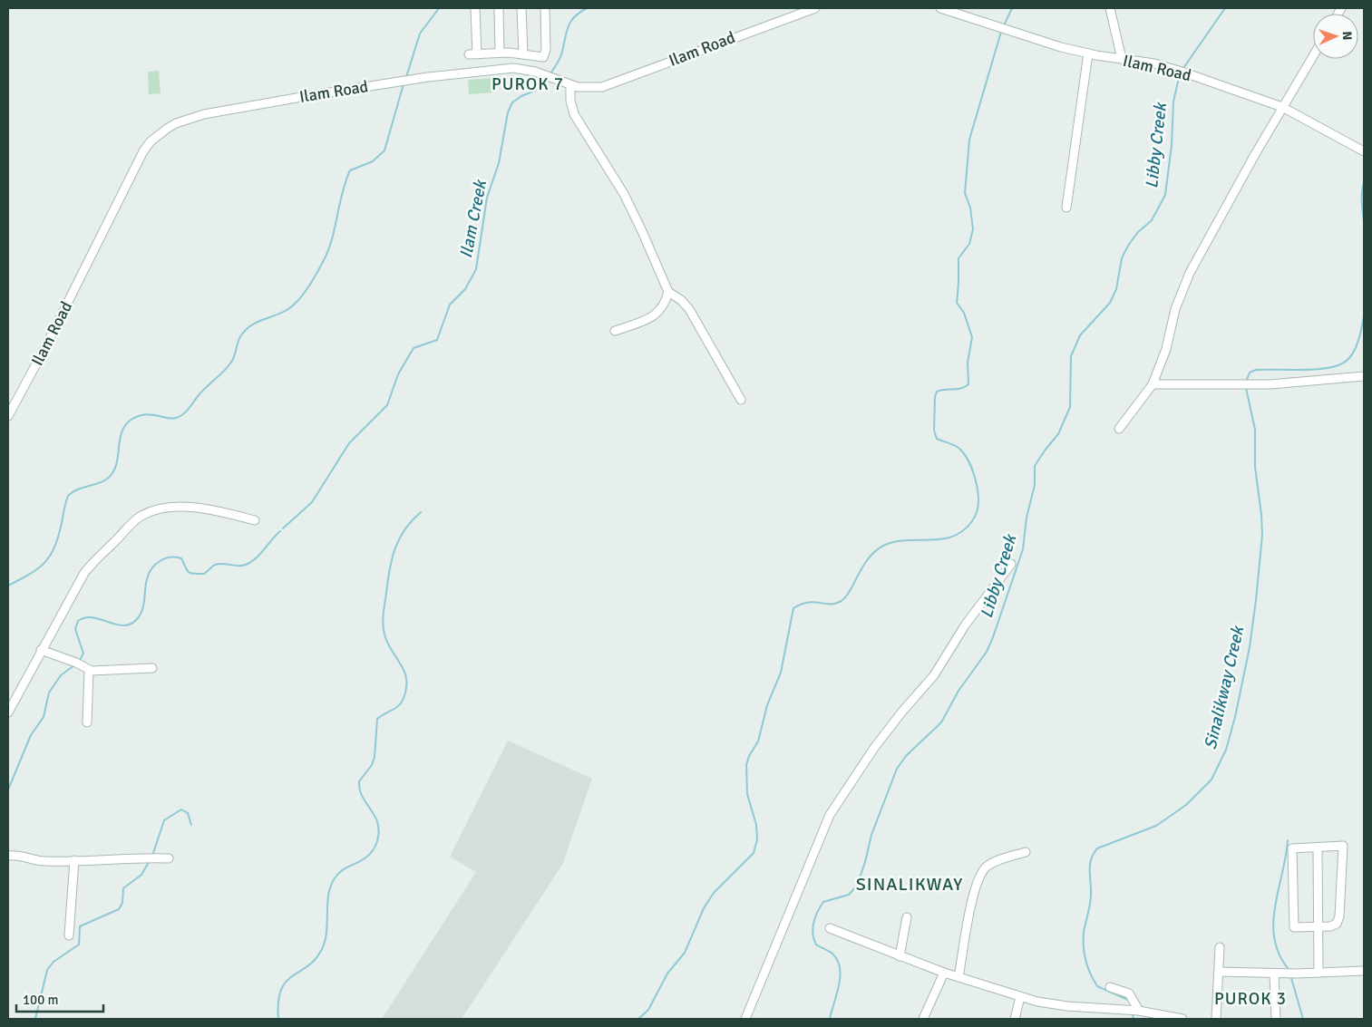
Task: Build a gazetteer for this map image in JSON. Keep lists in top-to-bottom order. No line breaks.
{"streets":{"street":["Ilam Road"]},"districts":["PUROK 7","SINALIKWAY","PUROK 3"],"water":["Libby Creek","Ilam Creek","Sinalikway Creek"],"scale_bar":"100 m","north":"right"}
